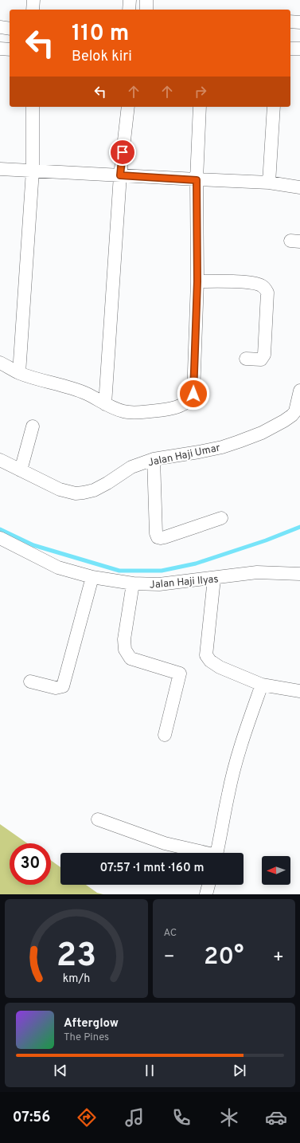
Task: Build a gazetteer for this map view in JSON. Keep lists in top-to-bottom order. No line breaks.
{"streets":{"street":["Jalan Haji Umar","Jalan Haji Ilyas"]},"north":"left","page":{"turn":["110 m","Belok kiri"],"limit":"30","trip":"07:57 · 1 mnt · 160 m","tile":"AC","heat":["−","20°","+"],"song":["Afterglow","The Pines"],"tabs":"07:56","gauge":["23","km/h"]}}
